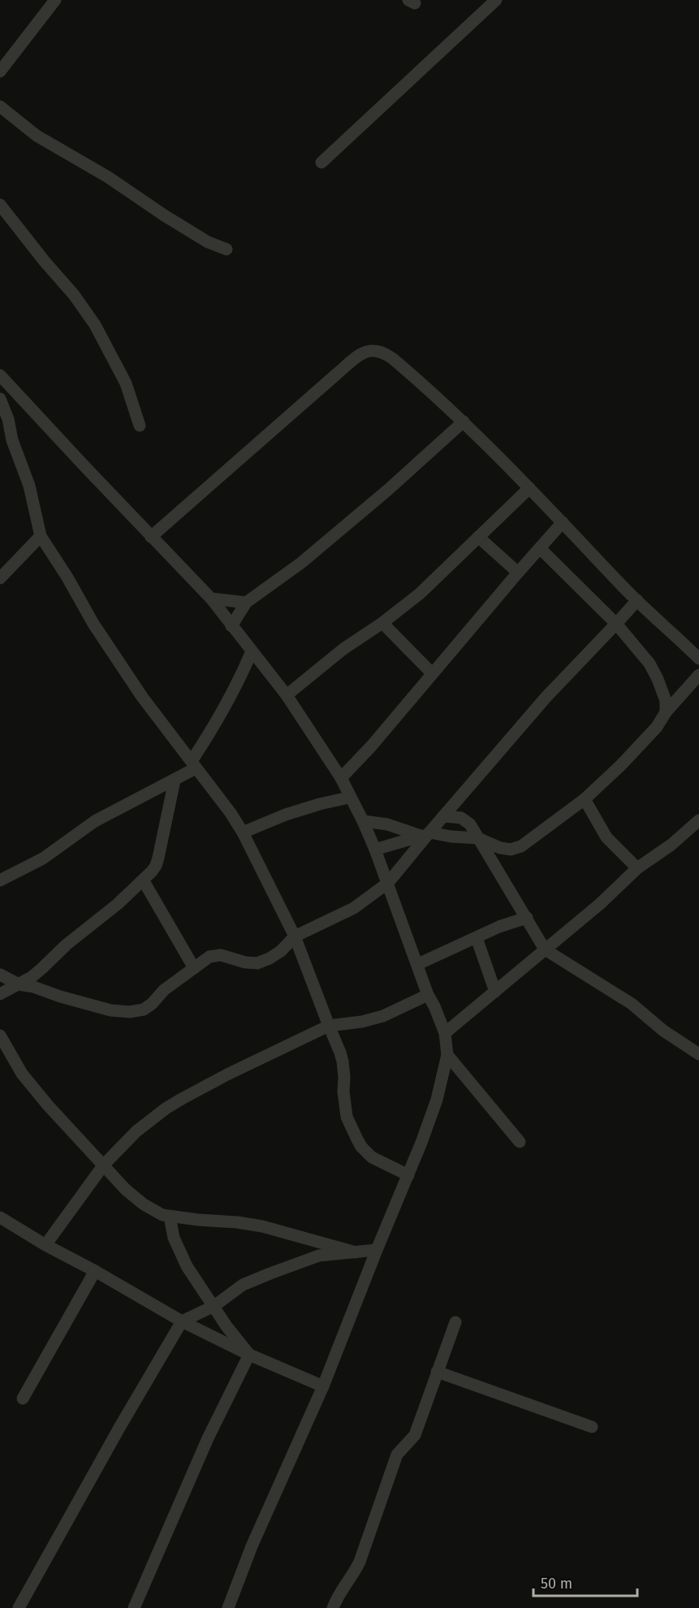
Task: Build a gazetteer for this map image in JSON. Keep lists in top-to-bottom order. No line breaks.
{"scale_bar":"50 m"}
